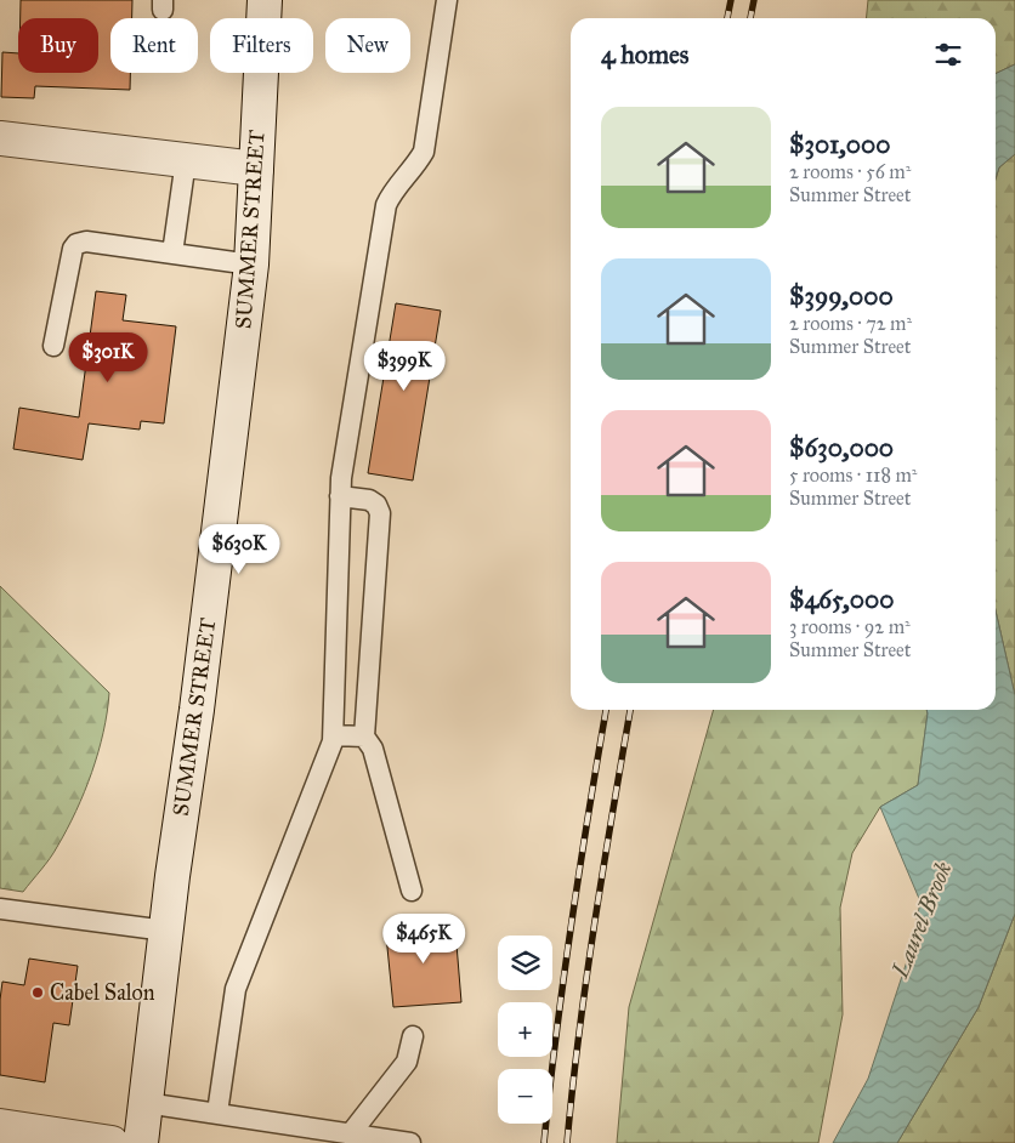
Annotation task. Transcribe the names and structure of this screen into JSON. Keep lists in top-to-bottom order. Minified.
{"streets":{"main road":["SUMMER STREET"]},"water":["Laurel Brook"],"places":["Cabel Salon"],"page":{"chip":["Buy","Rent","Filters","New"],"heading":"4 homes","list":[{"name":"$301,000","note":"2 rooms · 56 m² · Summer Street"},{"name":"$399,000","note":"2 rooms · 72 m² · Summer Street"},{"name":"$630,000","note":"5 rooms · 118 m² · Summer Street"},{"name":"$465,000","note":"3 rooms · 92 m² · Summer Street"}],"price":["$301K","$399K","$630K","$465K"],"map_buttons":["+","−"]}}
